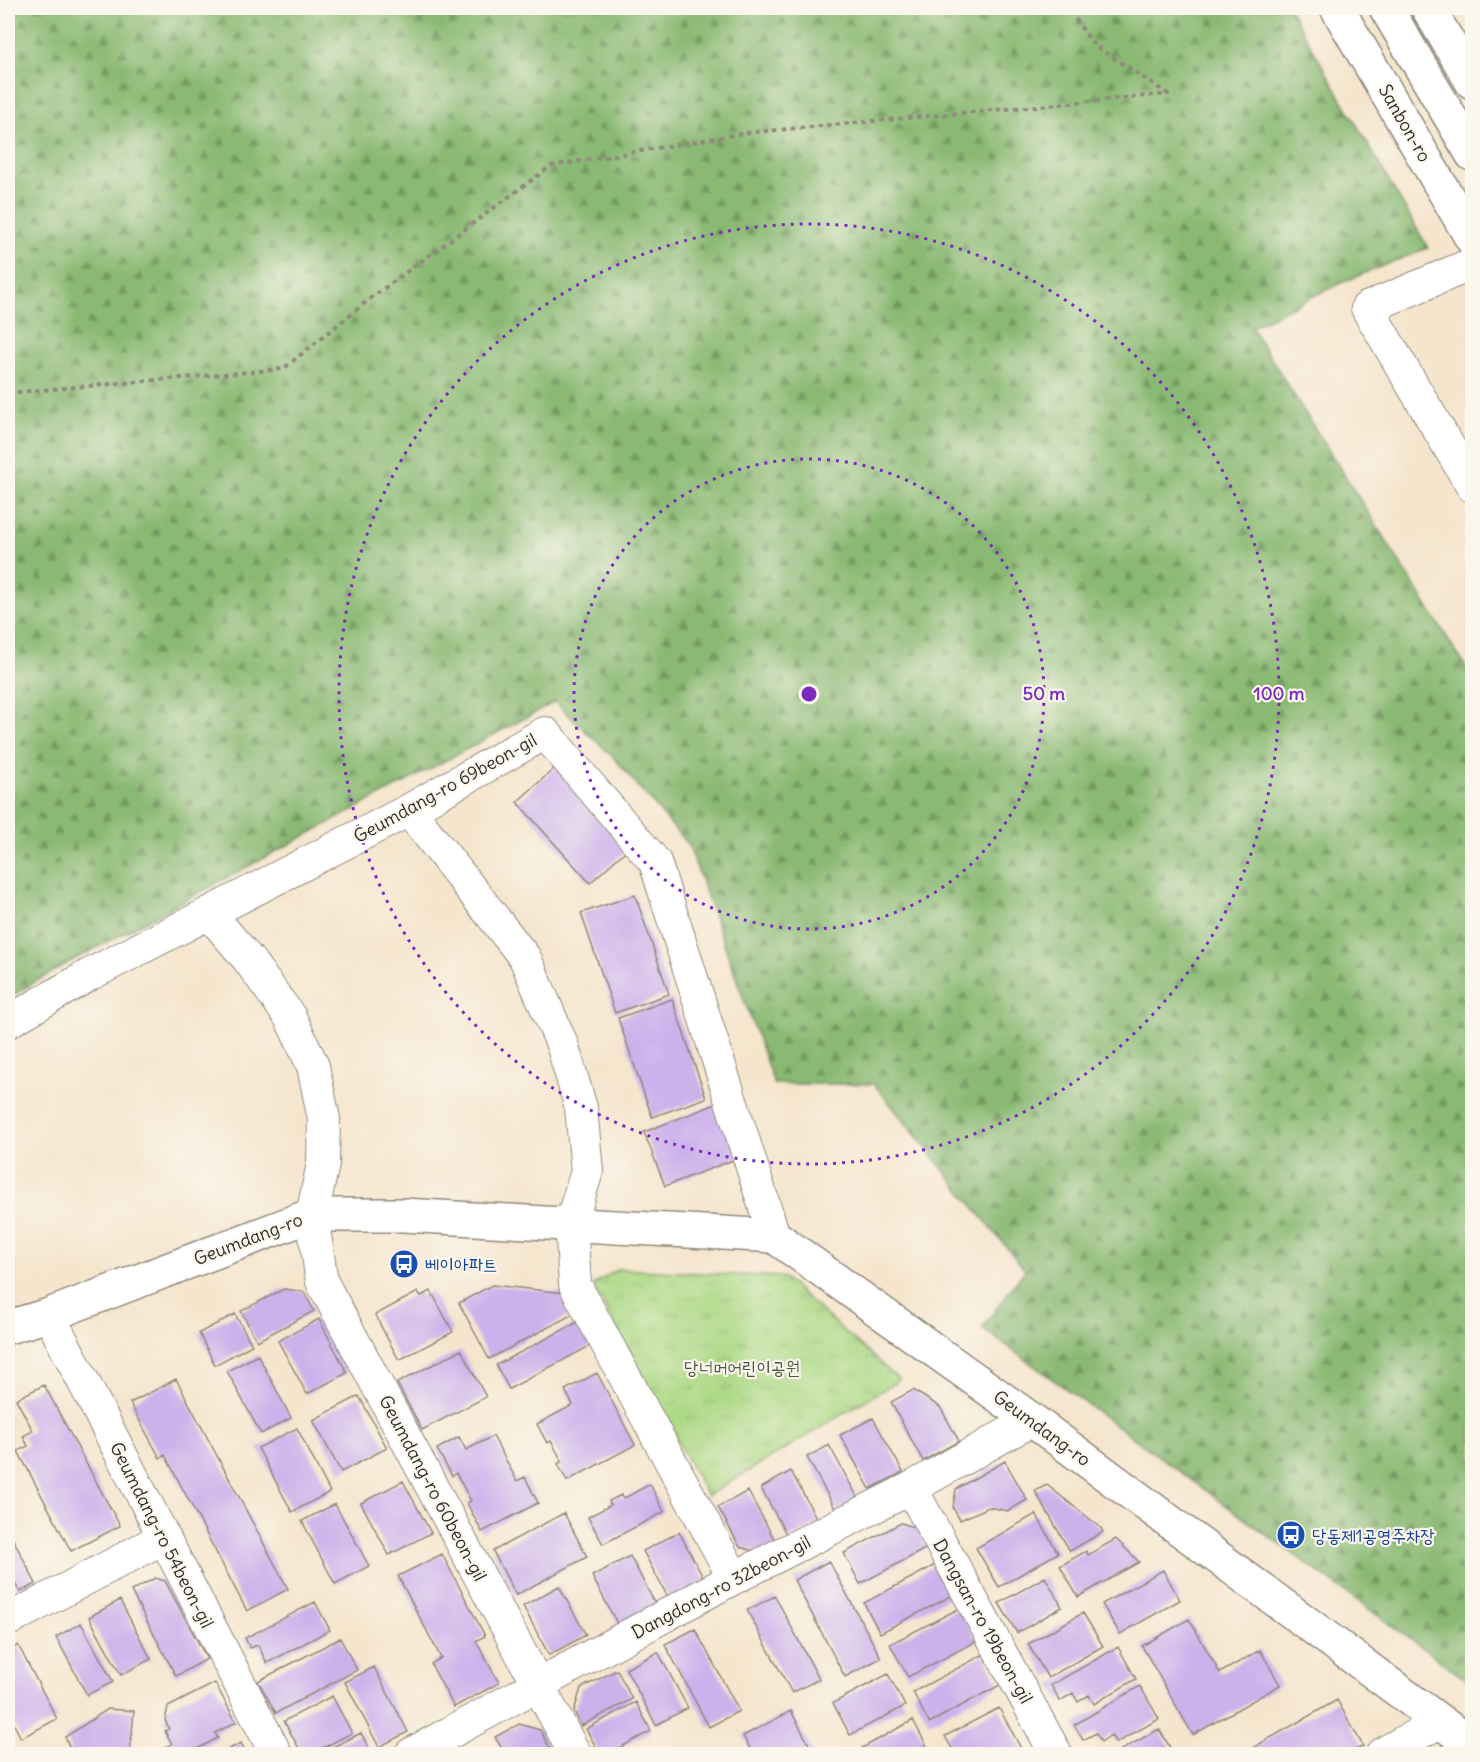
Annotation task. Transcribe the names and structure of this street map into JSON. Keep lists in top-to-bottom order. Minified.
{"streets":{"street":["Sanbon-ro","Geumdang-ro 69beon-gil","Geumdang-ro","Geumdang-ro 60beon-gil","Geumdang-ro 54beon-gil","Dangdong-ro 32beon-gil","Dangsan-ro 19beon-gil"]},"crossings":[["Geumdang-ro 69beon-gil","Geumdang-ro"],["Geumdang-ro","Geumdang-ro 60beon-gil"],["Geumdang-ro","Geumdang-ro 54beon-gil"],["Geumdang-ro","Dangdong-ro 32beon-gil"],["Geumdang-ro 60beon-gil","Dangdong-ro 32beon-gil"],["Dangdong-ro 32beon-gil","Dangsan-ro 19beon-gil"]],"parks":["당너머어린이공원"],"places":{"bus stop":["베이아파트","당동제1공영주차장"]},"rings":["50 m","100 m"]}
